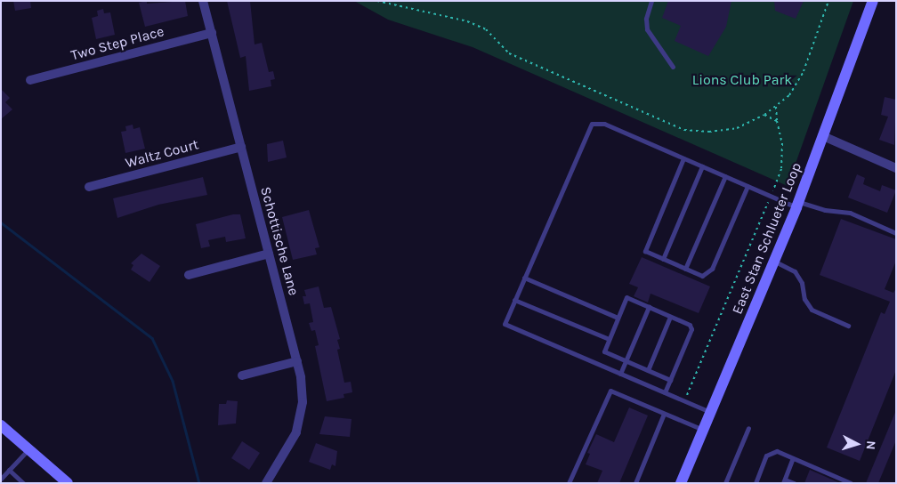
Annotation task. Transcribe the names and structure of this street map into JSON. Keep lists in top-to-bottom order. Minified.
{"streets":{"main road":["East Stan Schlueter Loop"],"street":["Two Step Place","Waltz Court","Schottische Lane"]},"crossings":[["Two Step Place","Schottische Lane"],["Waltz Court","Schottische Lane"]],"parks":["Lions Club Park"],"north":"right"}
